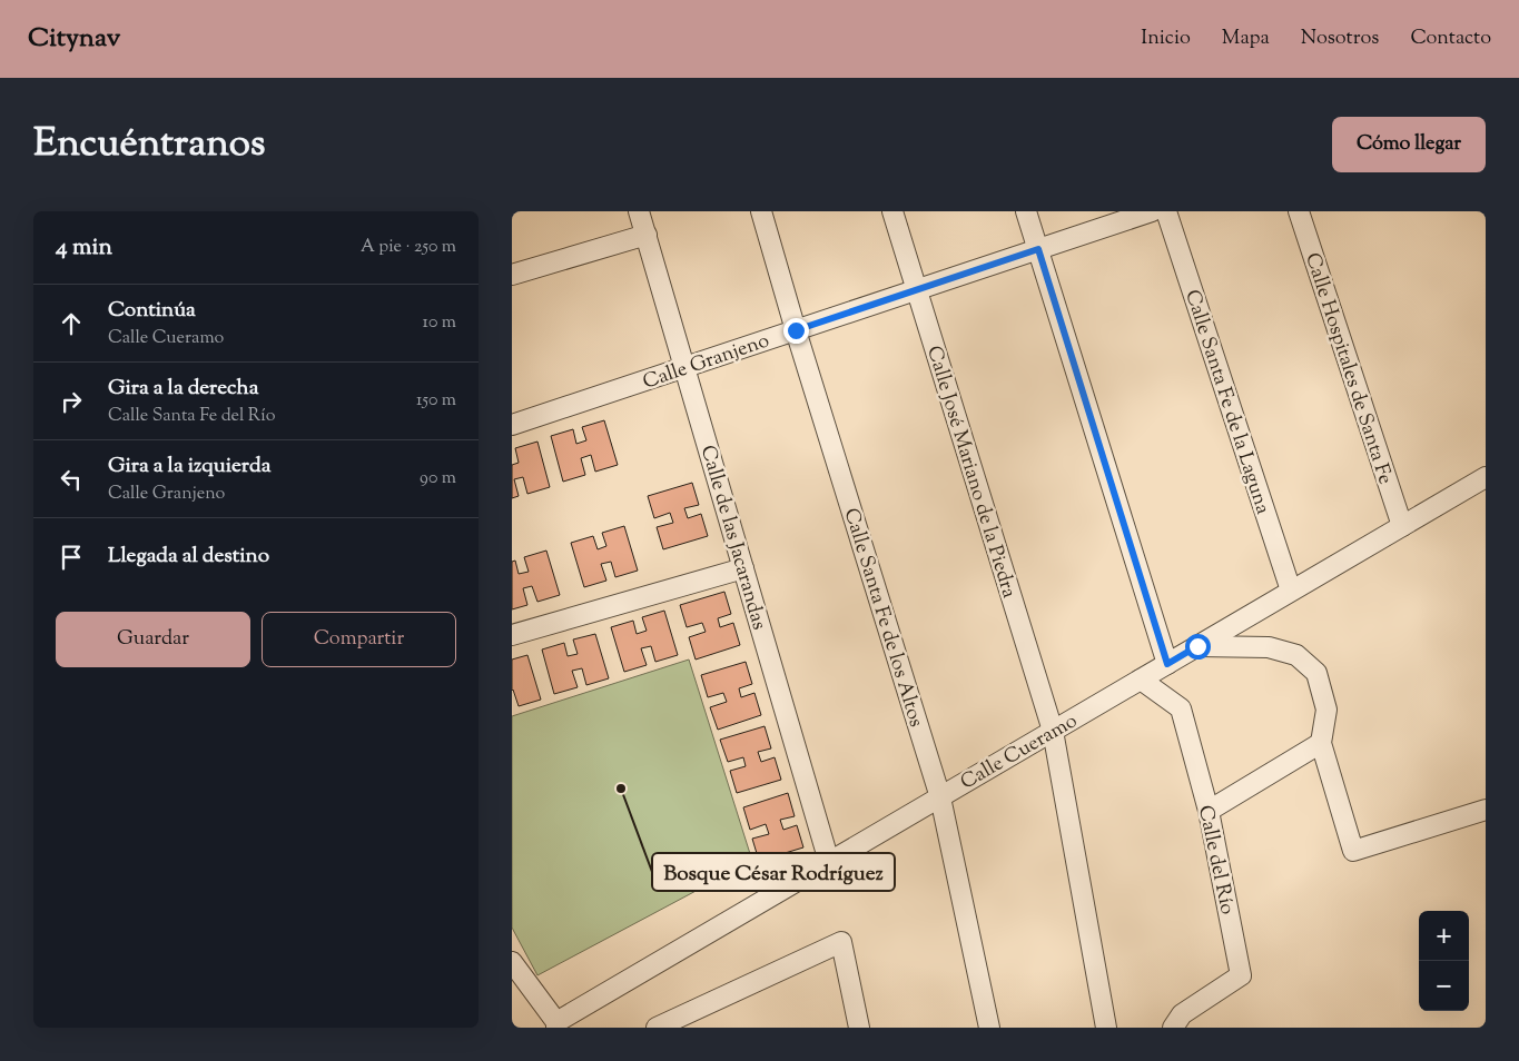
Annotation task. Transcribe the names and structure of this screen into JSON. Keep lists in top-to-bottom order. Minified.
{"streets":{"street":["Calle Granjeno","Calle Hospitales de Santa Fe","Calle Santa Fe de la Laguna","Calle José Mariano de la Piedra","Calle de las Jacarandas","Calle Santa Fe de los Altos","Calle Cueramo","Calle del Río"]},"crossings":[["Calle Granjeno","Calle José Mariano de la Piedra"],["Calle Granjeno","Calle de las Jacarandas"],["Calle Granjeno","Calle Santa Fe de los Altos"],["Calle Hospitales de Santa Fe","Calle Cueramo"],["Calle Santa Fe de la Laguna","Calle Cueramo"],["Calle José Mariano de la Piedra","Calle Cueramo"],["Calle de las Jacarandas","Calle Cueramo"],["Calle Santa Fe de los Altos","Calle Cueramo"],["Calle Cueramo","Calle del Río"]],"places":["Bosque César Rodríguez"],"page":{"header":"Citynav","nav":["Inicio","Mapa","Nosotros","Contacto"],"title":"Encuéntranos","buttons":["Cómo llegar",["Guardar","Compartir"]],"heading":["4 min","A pie · 250 m"],"list":[["Continúa","Calle Cueramo","10 m"],["Gira a la derecha","Calle Santa Fe del Río","150 m"],["Gira a la izquierda","Calle Granjeno","90 m"],"Llegada al destino"],"map_buttons":["+","−"]}}
